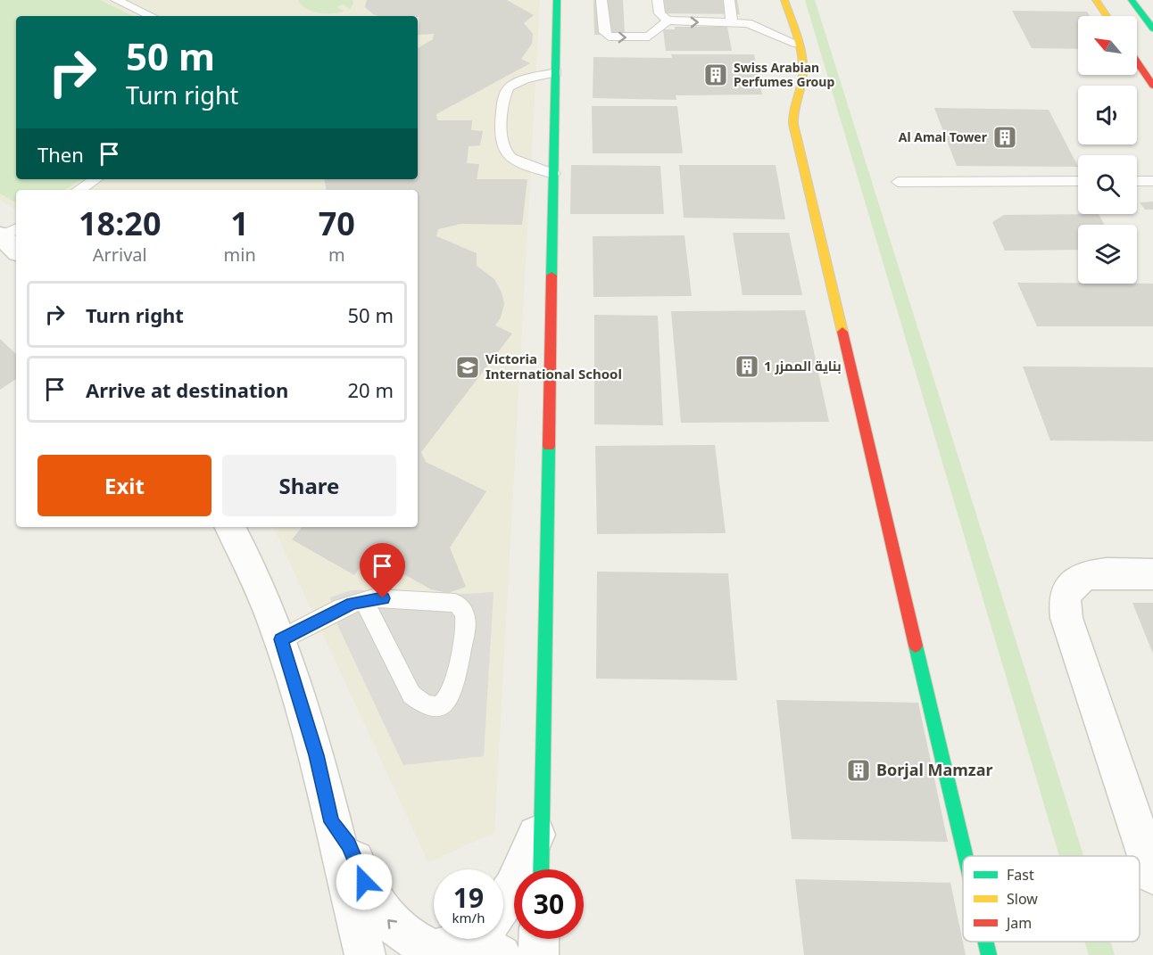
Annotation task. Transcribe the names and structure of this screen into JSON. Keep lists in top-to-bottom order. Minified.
{"places":{"building":["Swiss Arabian Perfumes Group","Al Amal Tower","بناية الممزر 1","Borjal Mamzar"],"school or university":["Victoria International School"]},"legend":["Fast","Slow","Jam"],"north":"top left","page":{"turn":["50 m","Turn right"],"then":"Then","eta":["18:20","Arrival","1","min","70","m"],"list":[{"name":"Turn right","value":"50 m"},{"name":"Arrive at destination","value":"20 m"}],"buttons":["Exit","Share"],"speed":"19 km/h","limit":"30"}}
